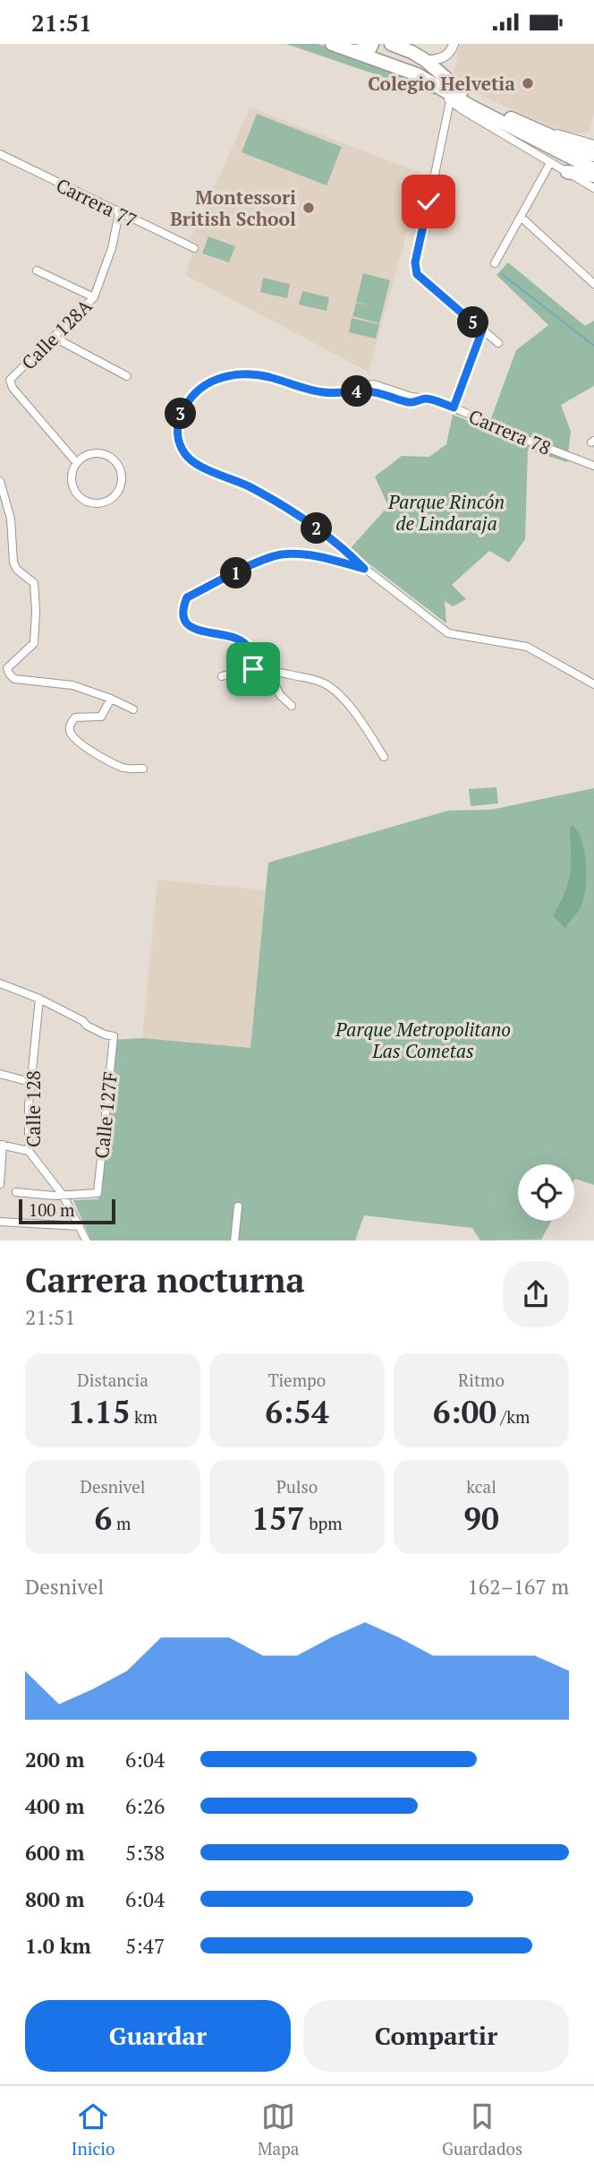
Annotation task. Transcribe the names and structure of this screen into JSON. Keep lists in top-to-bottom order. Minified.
{"streets":{"street":["Carrera 77","Calle 128A","Carrera 78","Calle 128","Calle 127F"]},"crossings":[["Carrera 77","Calle 128A"],["Calle 128","Calle 127F"]],"parks":["Parque Rincón de Lindaraja","Parque Metropolitano Las Cometas"],"places":["Colegio Helvetia","Montessori British School"],"scale_bar":"100 m","page":{"status":"21:51","pins":["5","4","3","2","1"],"scale":"100 m","heading":["Carrera nocturna","21:51"],"stats":[["Distancia","1.15 km"],["Tiempo","6:54"],["Ritmo","6:00 /km"],["Desnivel","6 m"],["Pulso","157 bpm"],["kcal","90"]],"chart":["Desnivel","162–167 m"],"list":[{"name":"200 m","note":"6:04"},{"name":"400 m","note":"6:26"},{"name":"600 m","note":"5:38"},{"name":"800 m","note":"6:04"},{"name":"1.0 km","note":"5:47"}],"buttons":["Guardar","Compartir"],"tabs":["Inicio","Mapa","Guardados"]}}
